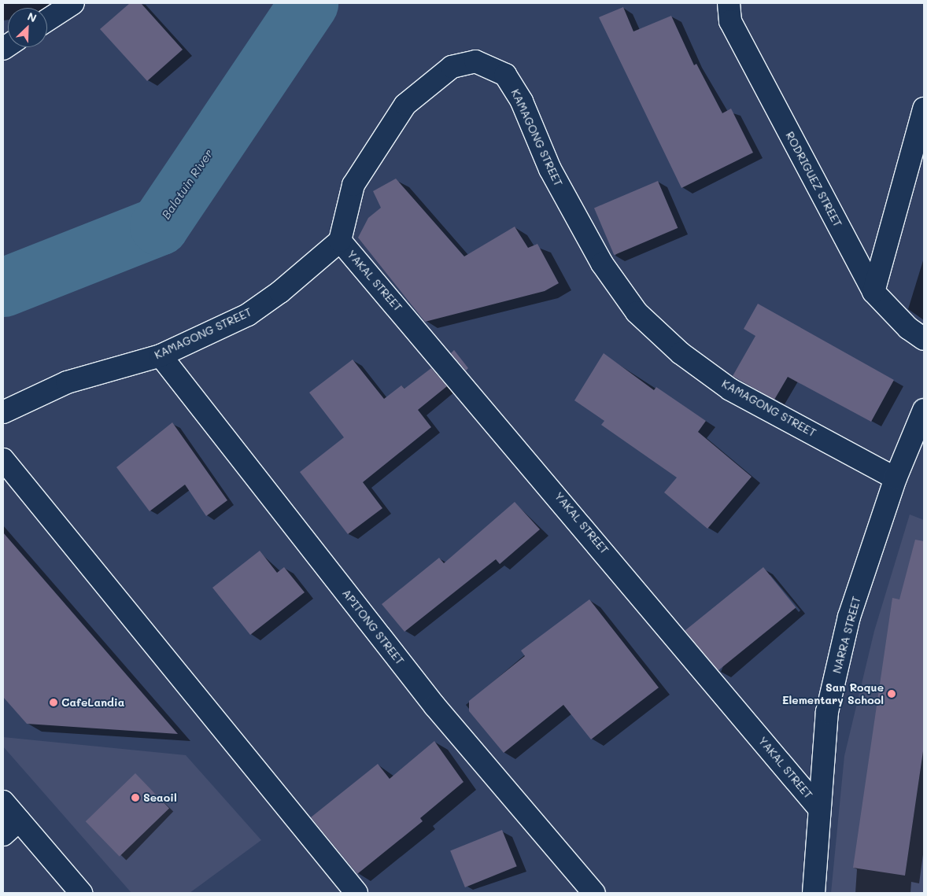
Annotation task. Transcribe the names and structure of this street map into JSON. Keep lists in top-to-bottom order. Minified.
{"streets":{"street":["KAMAGONG STREET","RODRIGUEZ STREET","YAKAL STREET","APITONG STREET","NARRA STREET"]},"crossings":[["KAMAGONG STREET","YAKAL STREET"],["KAMAGONG STREET","APITONG STREET"],["KAMAGONG STREET","NARRA STREET"],["YAKAL STREET","NARRA STREET"]],"water":["Balatuin River"],"places":["San Roque Elementary School","CafeLandia","Seaoil"],"north":"top right"}
